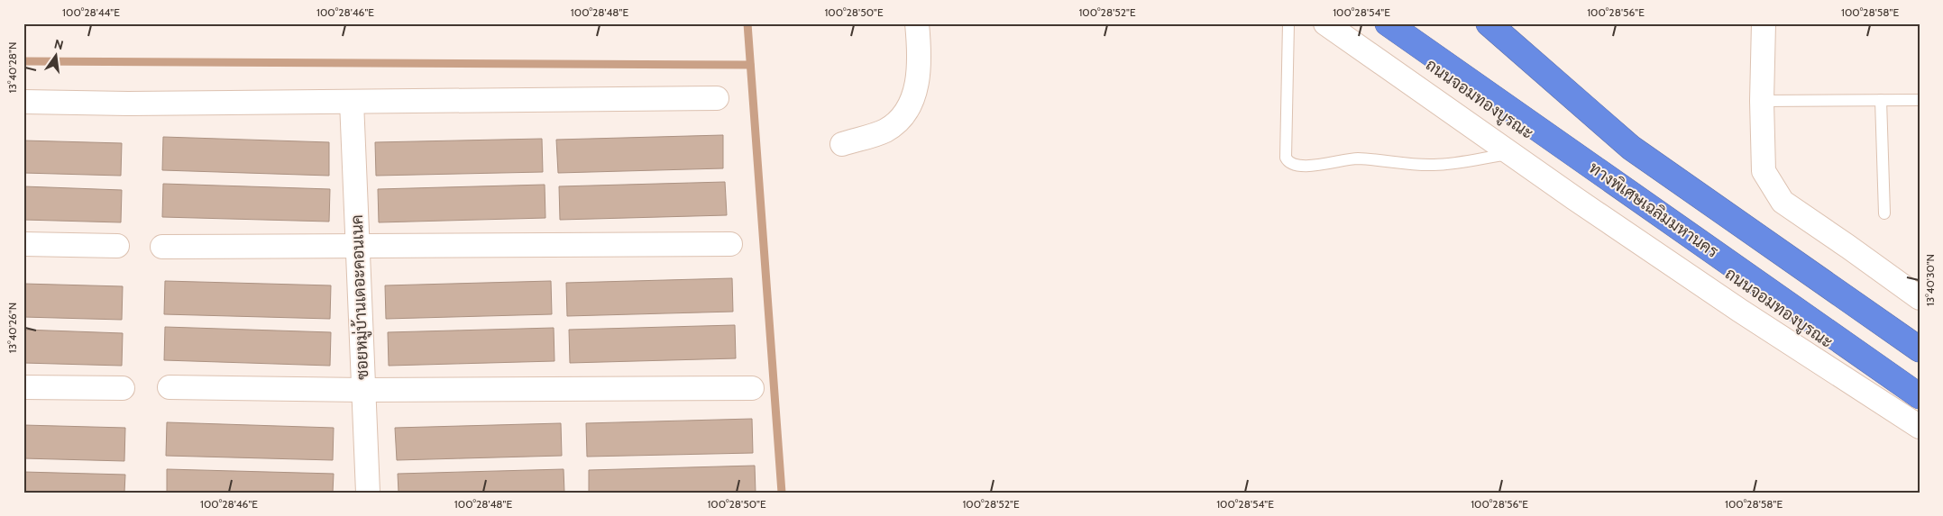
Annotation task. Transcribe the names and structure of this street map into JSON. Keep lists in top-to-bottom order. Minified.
{"streets":{"highway":["ทางพิเศษเฉลิมมหานคร"],"street":["ถนนจอมทองบูรณะ","ซอยหมู่บ้านเดอะคอนเนค"]},"north":"top","coordinates":["100°28'44\"E","100°28'46\"E","100°28'48\"E","100°28'50\"E","100°28'52\"E","100°28'54\"E","100°28'56\"E","100°28'58\"E","13°40'28\"N","13°40'30\"N","13°40'26\"N"]}
